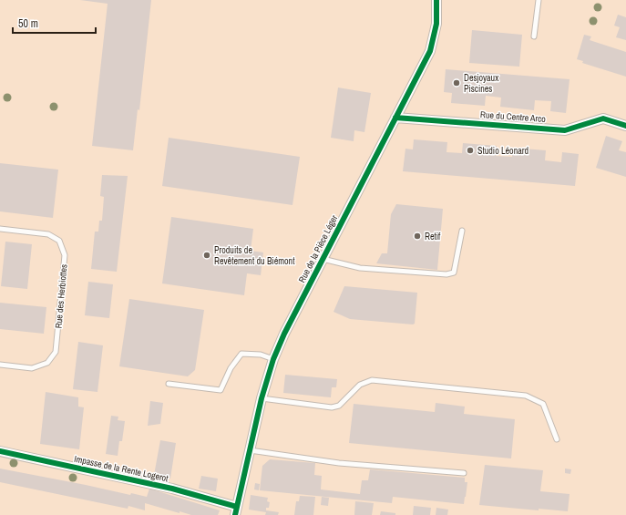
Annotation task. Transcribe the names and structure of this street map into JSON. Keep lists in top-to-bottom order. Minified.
{"streets":{"street":["Rue du Centre Arco","Rue de la Pièce Léger","Impasse de la Rente Logerot"],"lane":["Rue des Herbiottes"]},"crossings":[["Rue du Centre Arco","Rue de la Pièce Léger"],["Rue de la Pièce Léger","Impasse de la Rente Logerot"]],"places":["Desjoyaux Piscines","Studio Léonard","Retif","Produits de Revêtement du Biémont"],"scale_bar":"50 m"}
